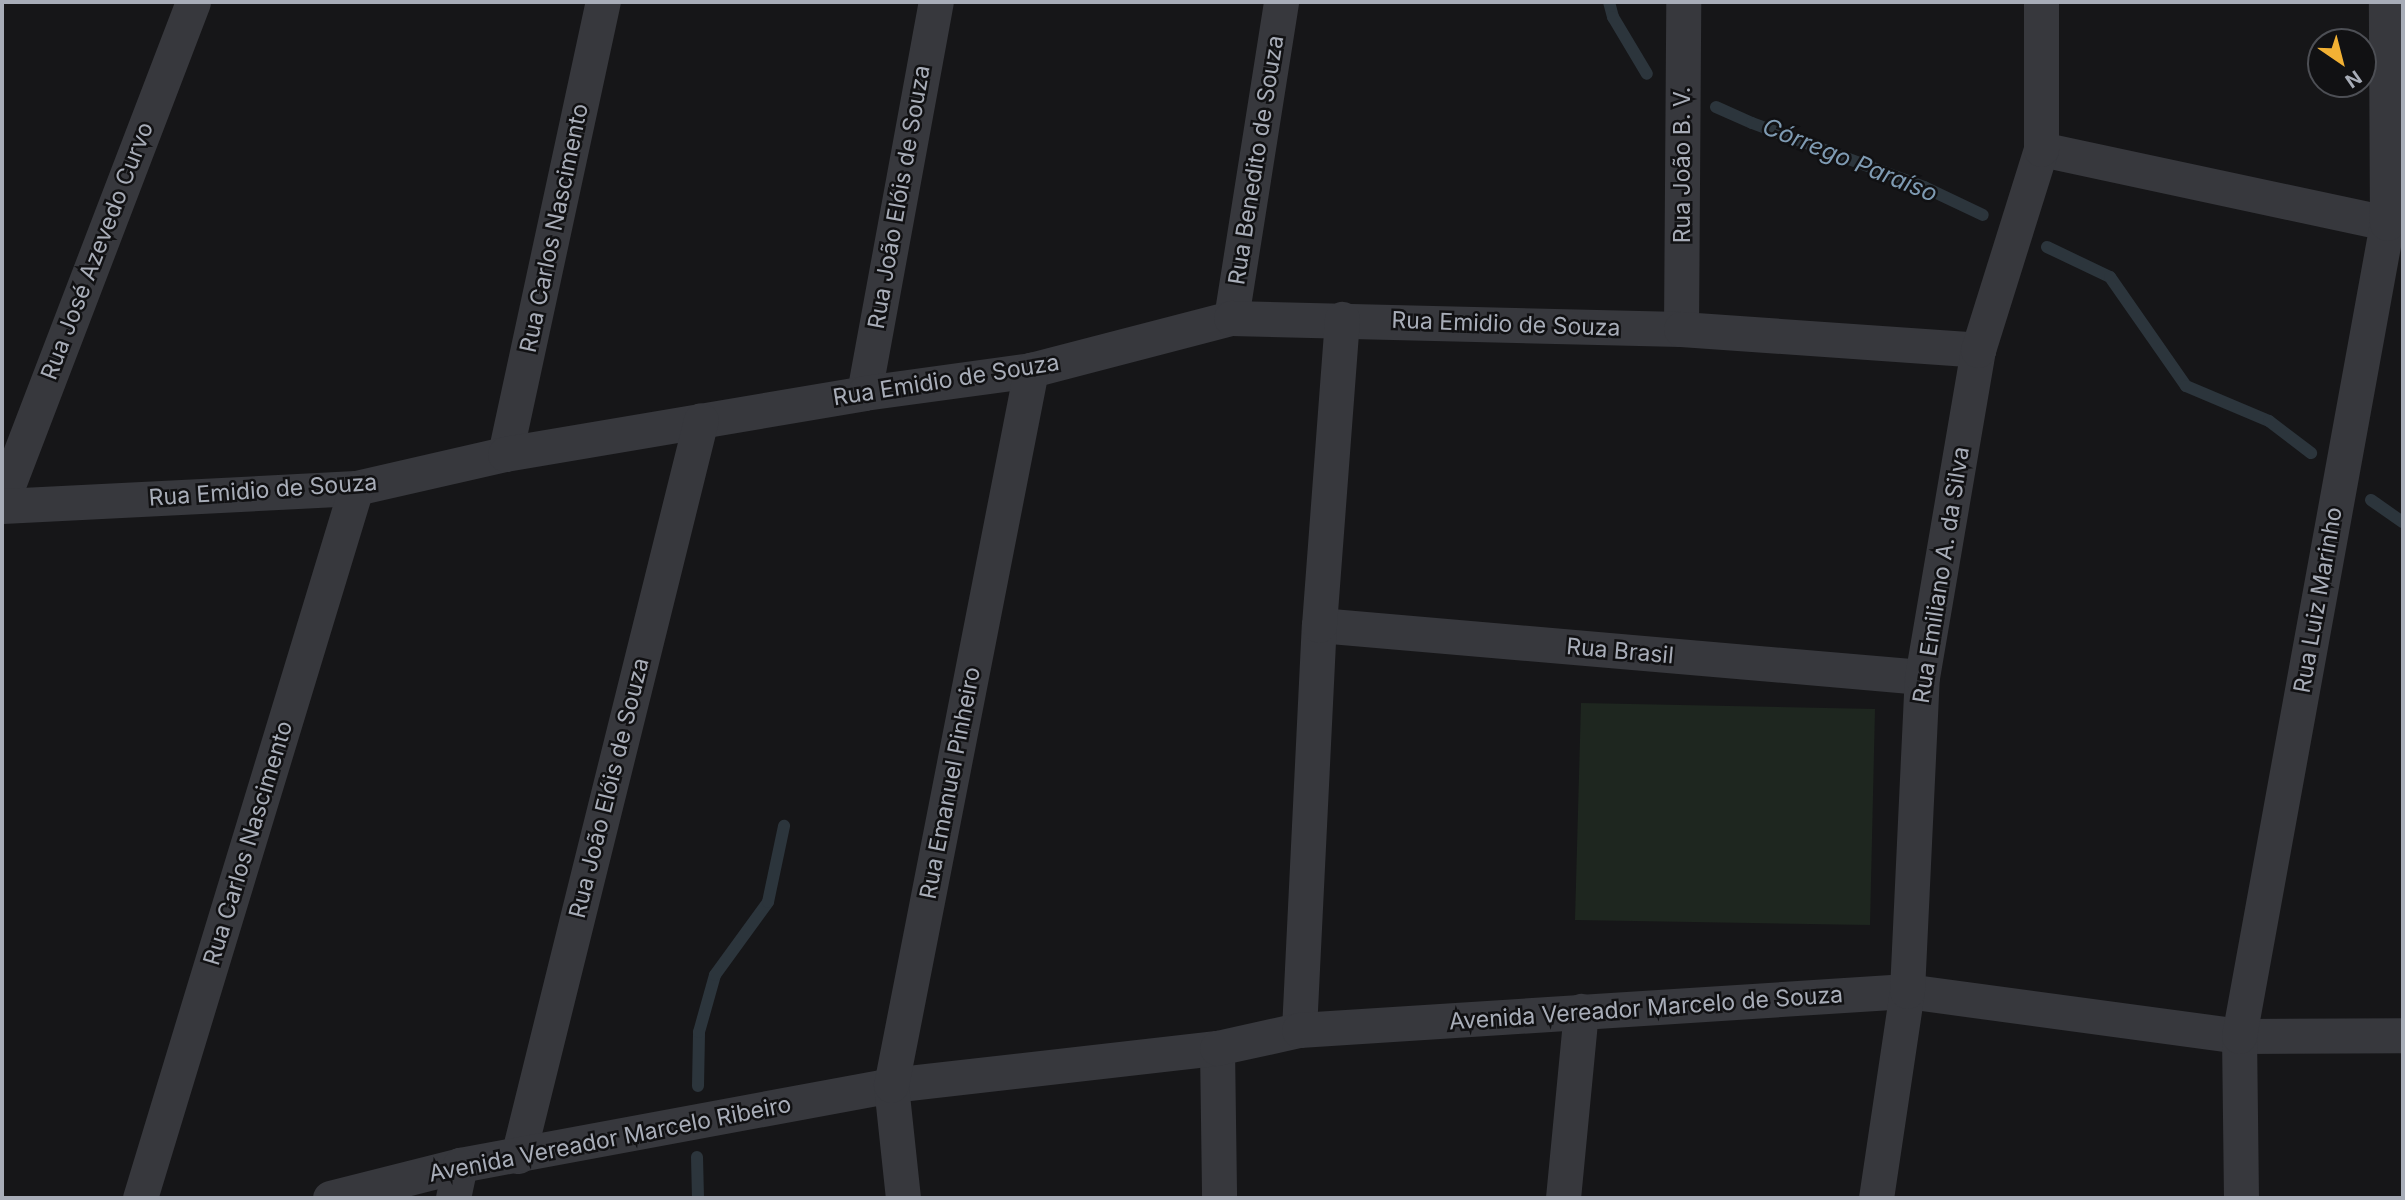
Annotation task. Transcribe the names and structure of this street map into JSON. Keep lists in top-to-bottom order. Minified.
{"streets":{"street":["Rua Benedito de Souza","Rua João B. V.","Rua João Elóis de Souza","Rua Carlos Nascimento","Rua José Azevedo Curvo","Rua Emidio de Souza","Rua Emiliano A. da Silva","Rua Luiz Marinho","Rua Brasil","Rua Emanuel Pinheiro","Avenida Vereador Marcelo de Souza","Avenida Vereador Marcelo Ribeiro"]},"crossings":[["Rua Benedito de Souza","Rua Emidio de Souza"],["Rua João B. V.","Rua Emidio de Souza"],["Rua João Elóis de Souza","Rua Emidio de Souza"],["Rua João Elóis de Souza","Avenida Vereador Marcelo Ribeiro"],["Rua Carlos Nascimento","Rua Emidio de Souza"],["Rua Emidio de Souza","Rua Emiliano A. da Silva"],["Rua Emidio de Souza","Rua Emanuel Pinheiro"],["Rua Emiliano A. da Silva","Rua Brasil"],["Rua Emiliano A. da Silva","Avenida Vereador Marcelo de Souza"],["Rua Luiz Marinho","Avenida Vereador Marcelo de Souza"],["Rua Emanuel Pinheiro","Avenida Vereador Marcelo de Souza"],["Rua Emanuel Pinheiro","Avenida Vereador Marcelo Ribeiro"],["Avenida Vereador Marcelo de Souza","Avenida Vereador Marcelo Ribeiro"]],"water":["Córrego Paraíso"],"north":"bottom right"}
